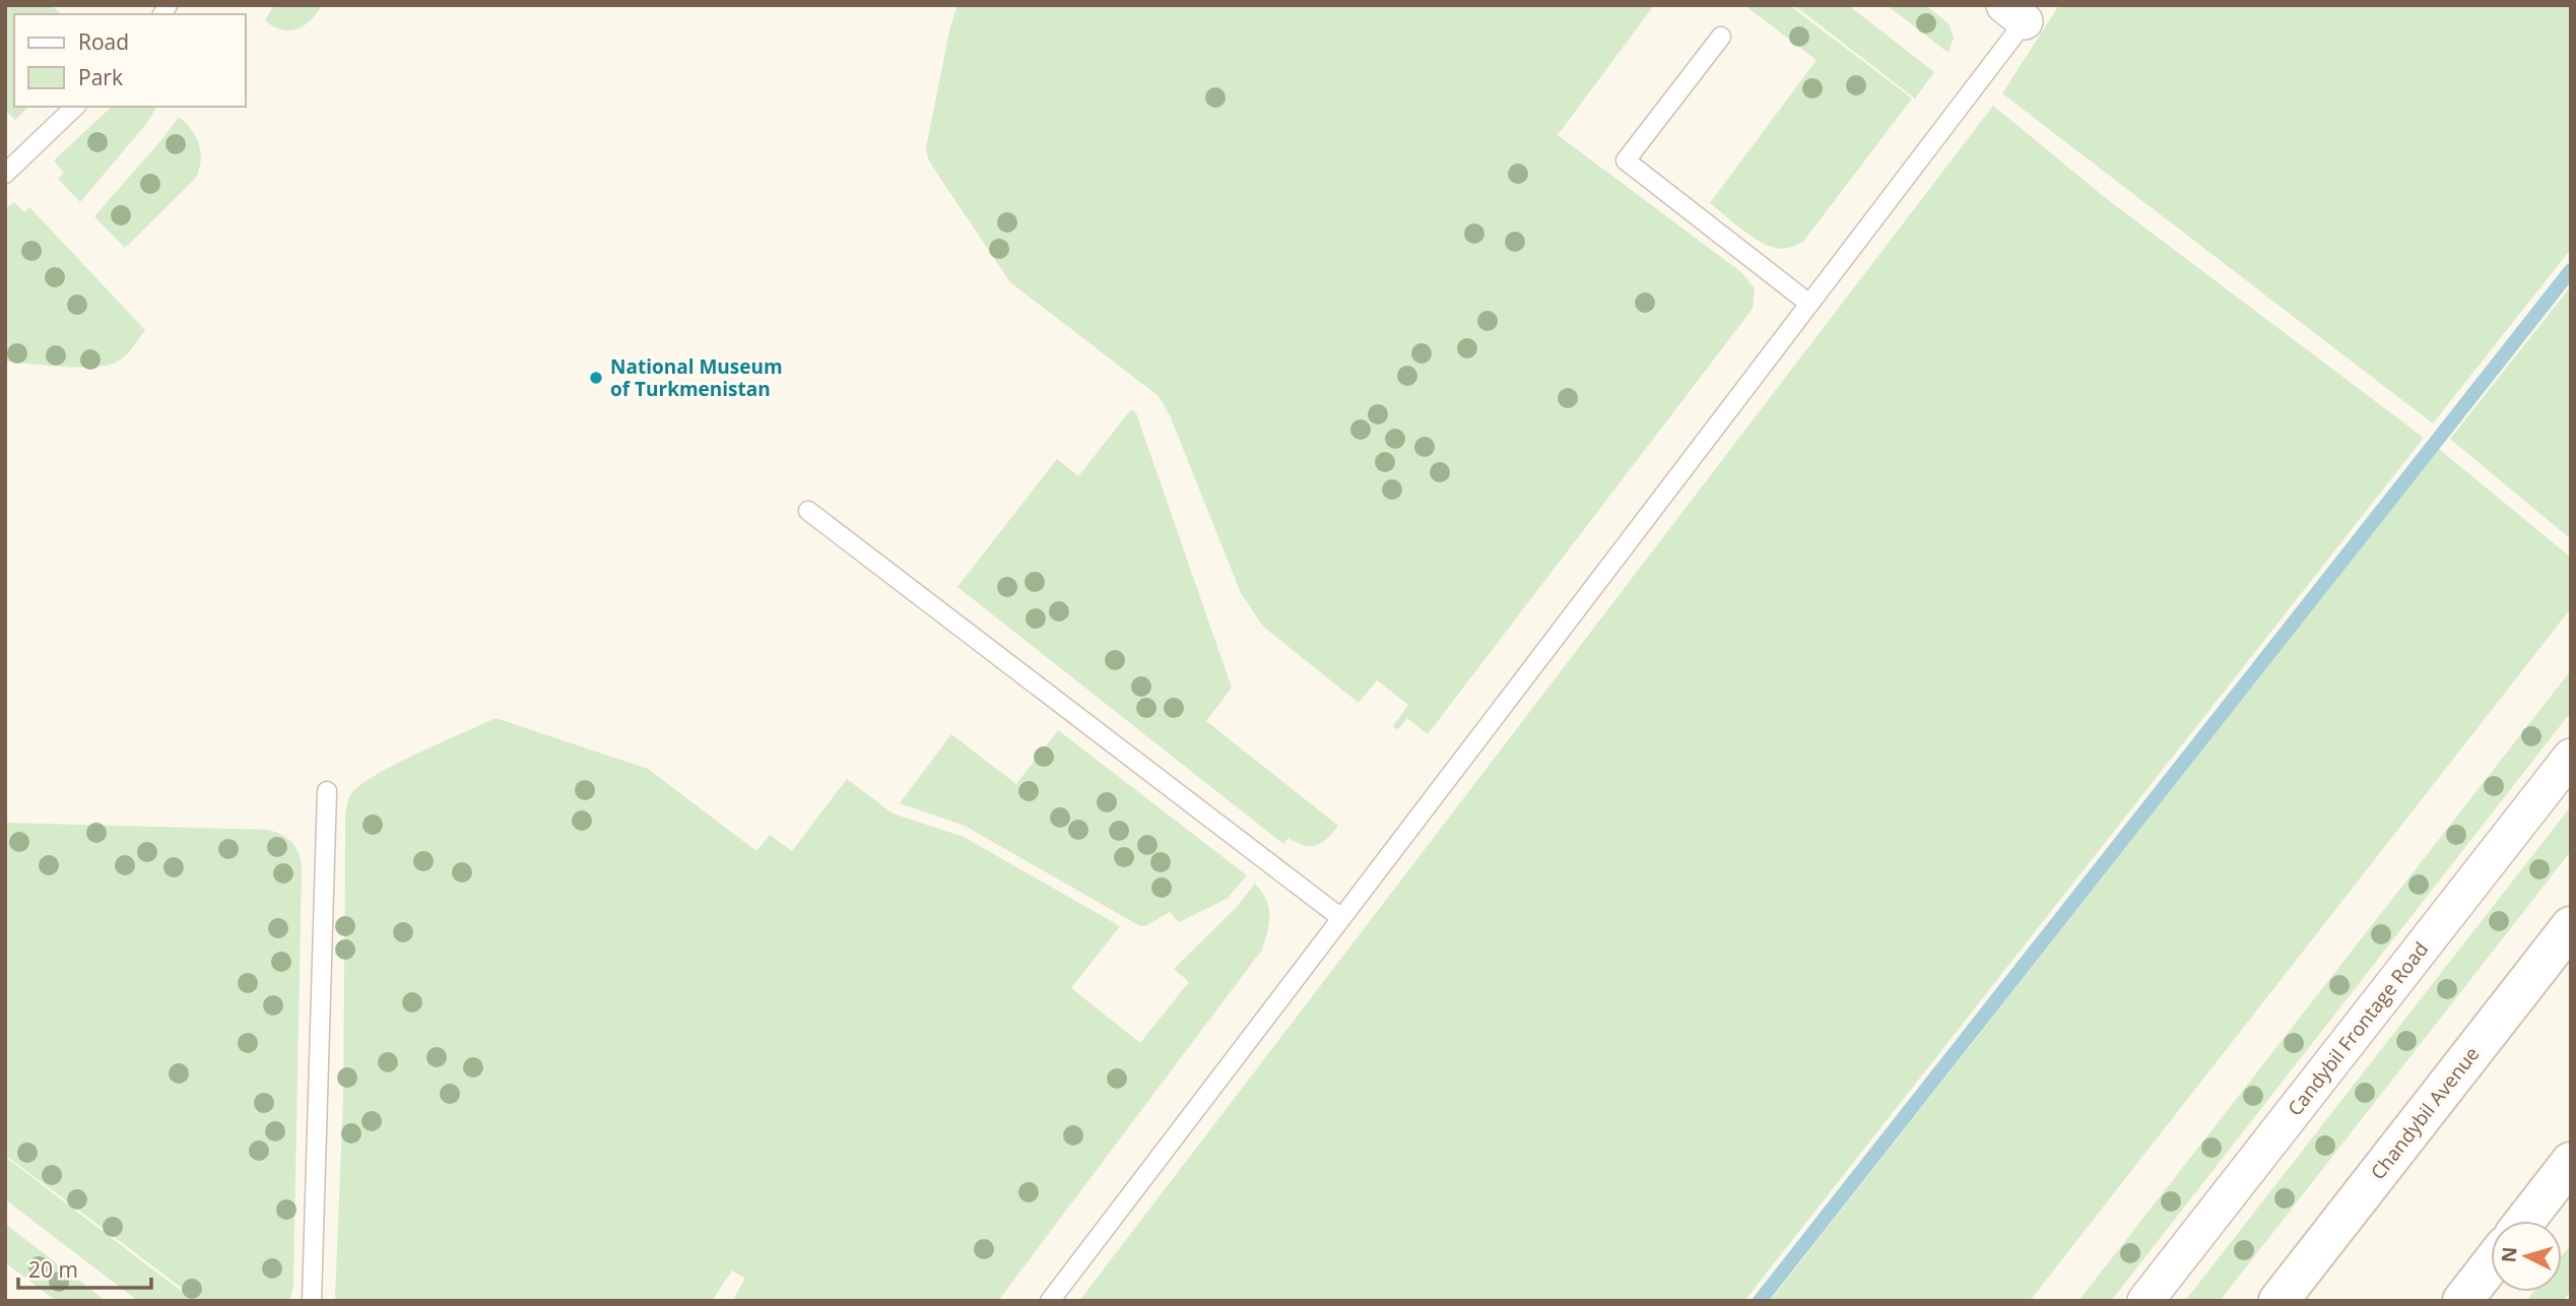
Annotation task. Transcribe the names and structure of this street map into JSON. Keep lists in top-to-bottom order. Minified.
{"streets":{"main road":["Chandybil Avenue"],"street":["Candybil Frontage Road"]},"places":["National Museum of Turkmenistan"],"legend":["Road","Park"],"scale_bar":"20 m","north":"left"}
